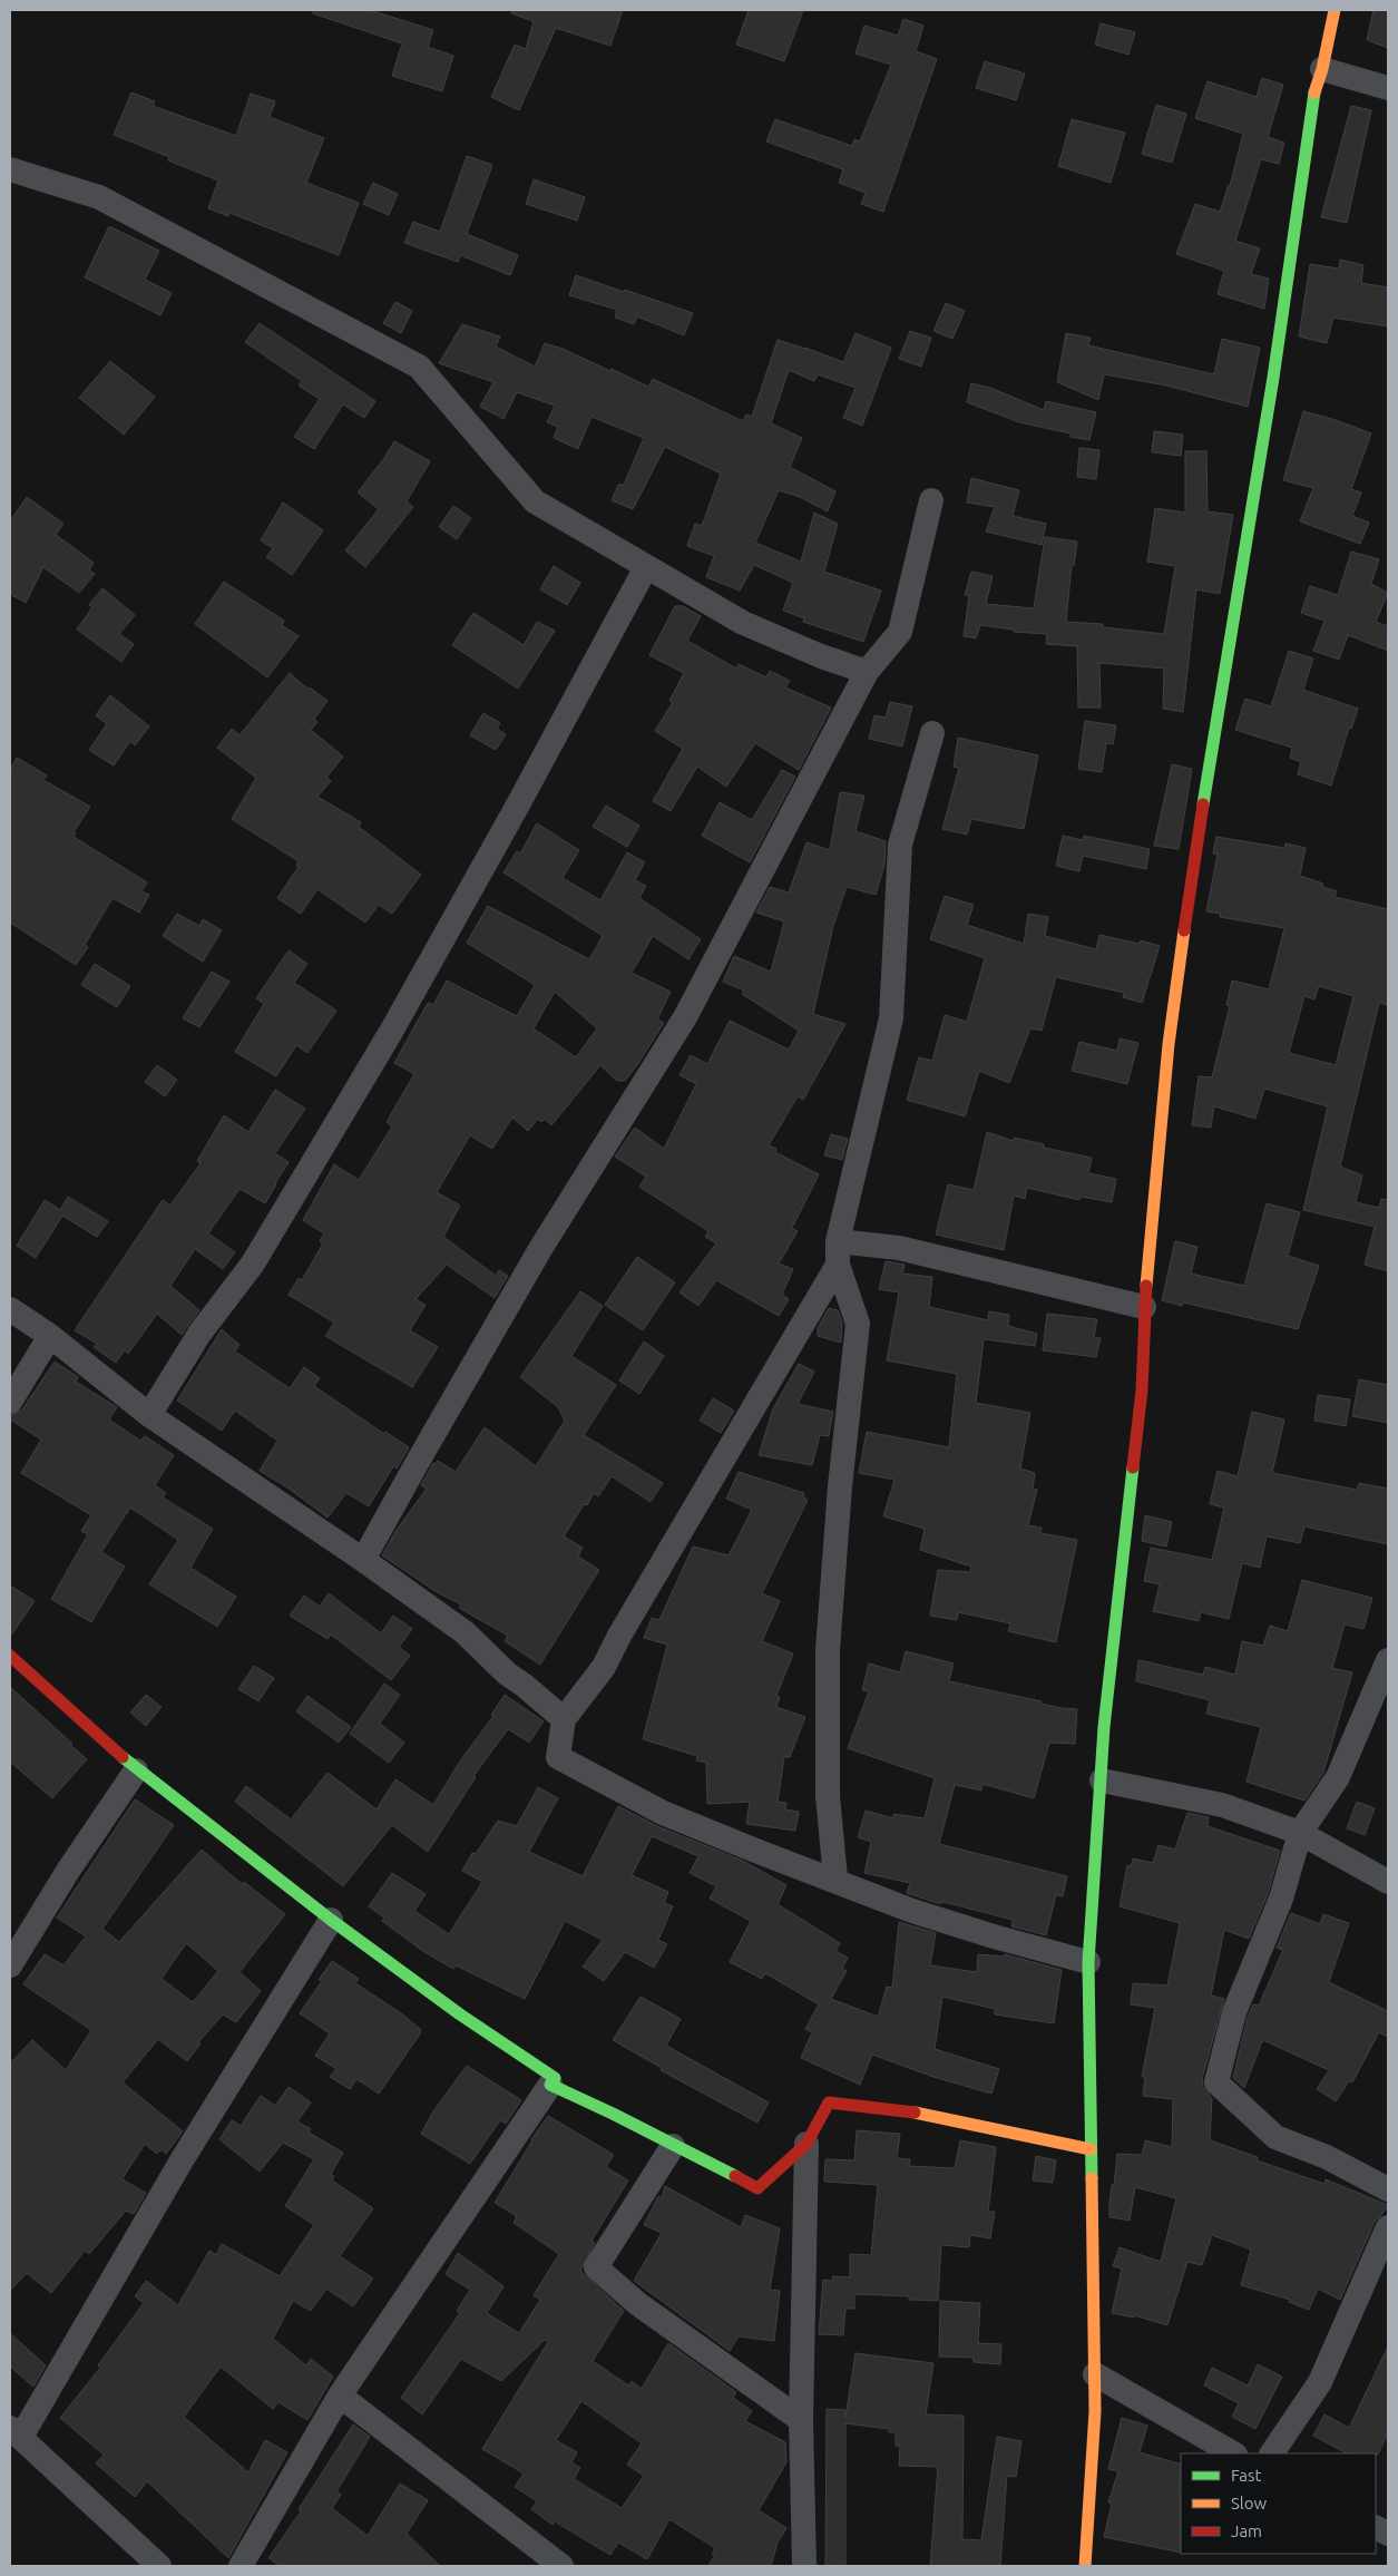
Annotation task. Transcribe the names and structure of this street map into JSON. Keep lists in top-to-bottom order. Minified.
{"legend":["Fast","Slow","Jam"]}
